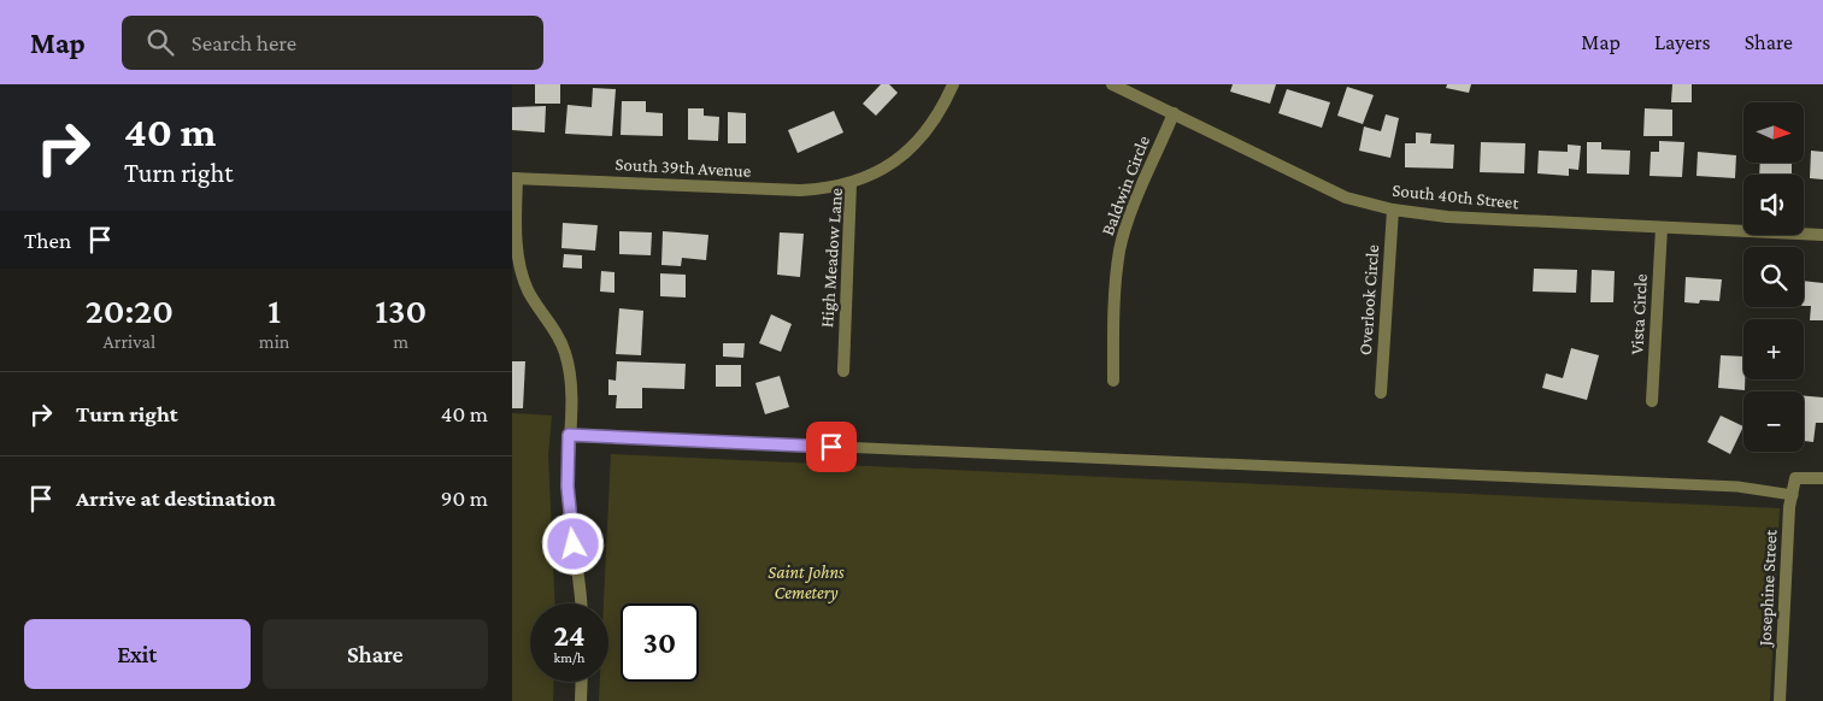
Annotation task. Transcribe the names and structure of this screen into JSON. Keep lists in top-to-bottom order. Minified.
{"streets":{"street":["South 39th Avenue","Baldwin Circle","South 40th Street","High Meadow Lane","Overlook Circle","Vista Circle","Josephine Street"]},"crossings":[["South 39th Avenue","High Meadow Lane"],["Baldwin Circle","South 40th Street"],["South 40th Street","Overlook Circle"],["South 40th Street","Vista Circle"]],"parks":["Saint Johns Cemetery"],"north":"right","page":{"header":"Map","search":"Search here","nav":["Map","Layers","Share"],"turn":["40 m","Turn right"],"map_buttons":["+","−"],"then":"Then","eta":["20:20","Arrival","1","min","130","m"],"list":[{"name":"Turn right","value":"40 m"},{"name":"Arrive at destination","value":"90 m"}],"speed":"24 km/h","limit":"30","buttons":["Exit","Share"]}}
